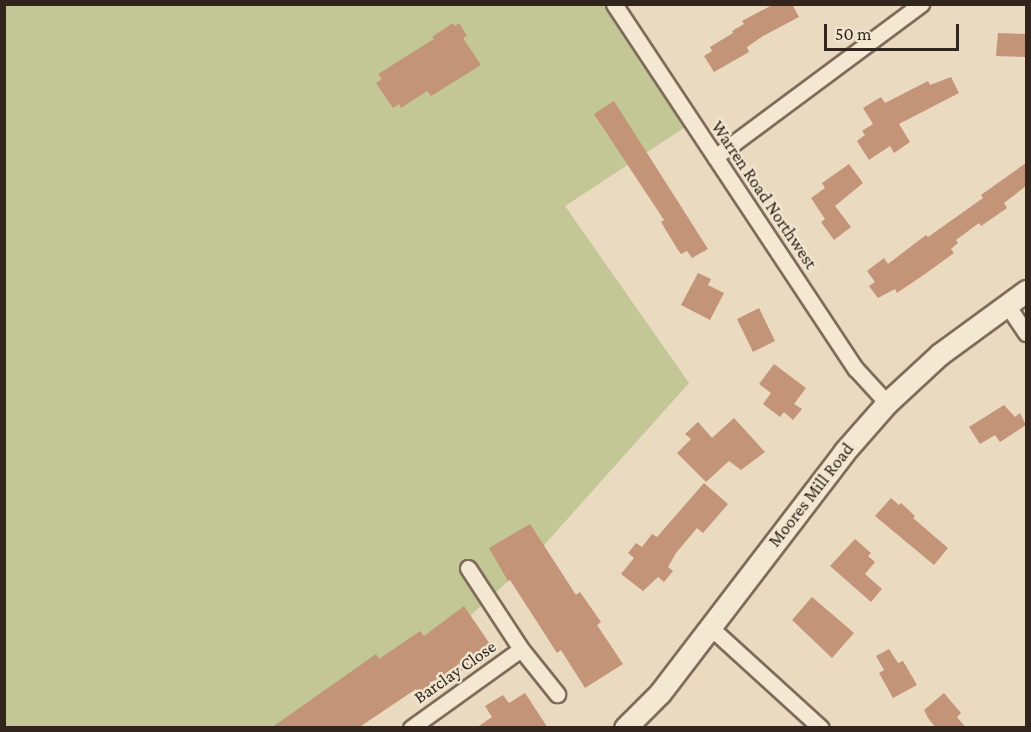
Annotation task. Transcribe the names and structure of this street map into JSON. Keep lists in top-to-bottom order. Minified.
{"streets":{"street":["Warren Road Northwest","Moores Mill Road","Barclay Close"]},"crossings":[["Warren Road Northwest","Moores Mill Road"]],"scale_bar":"50 m"}
